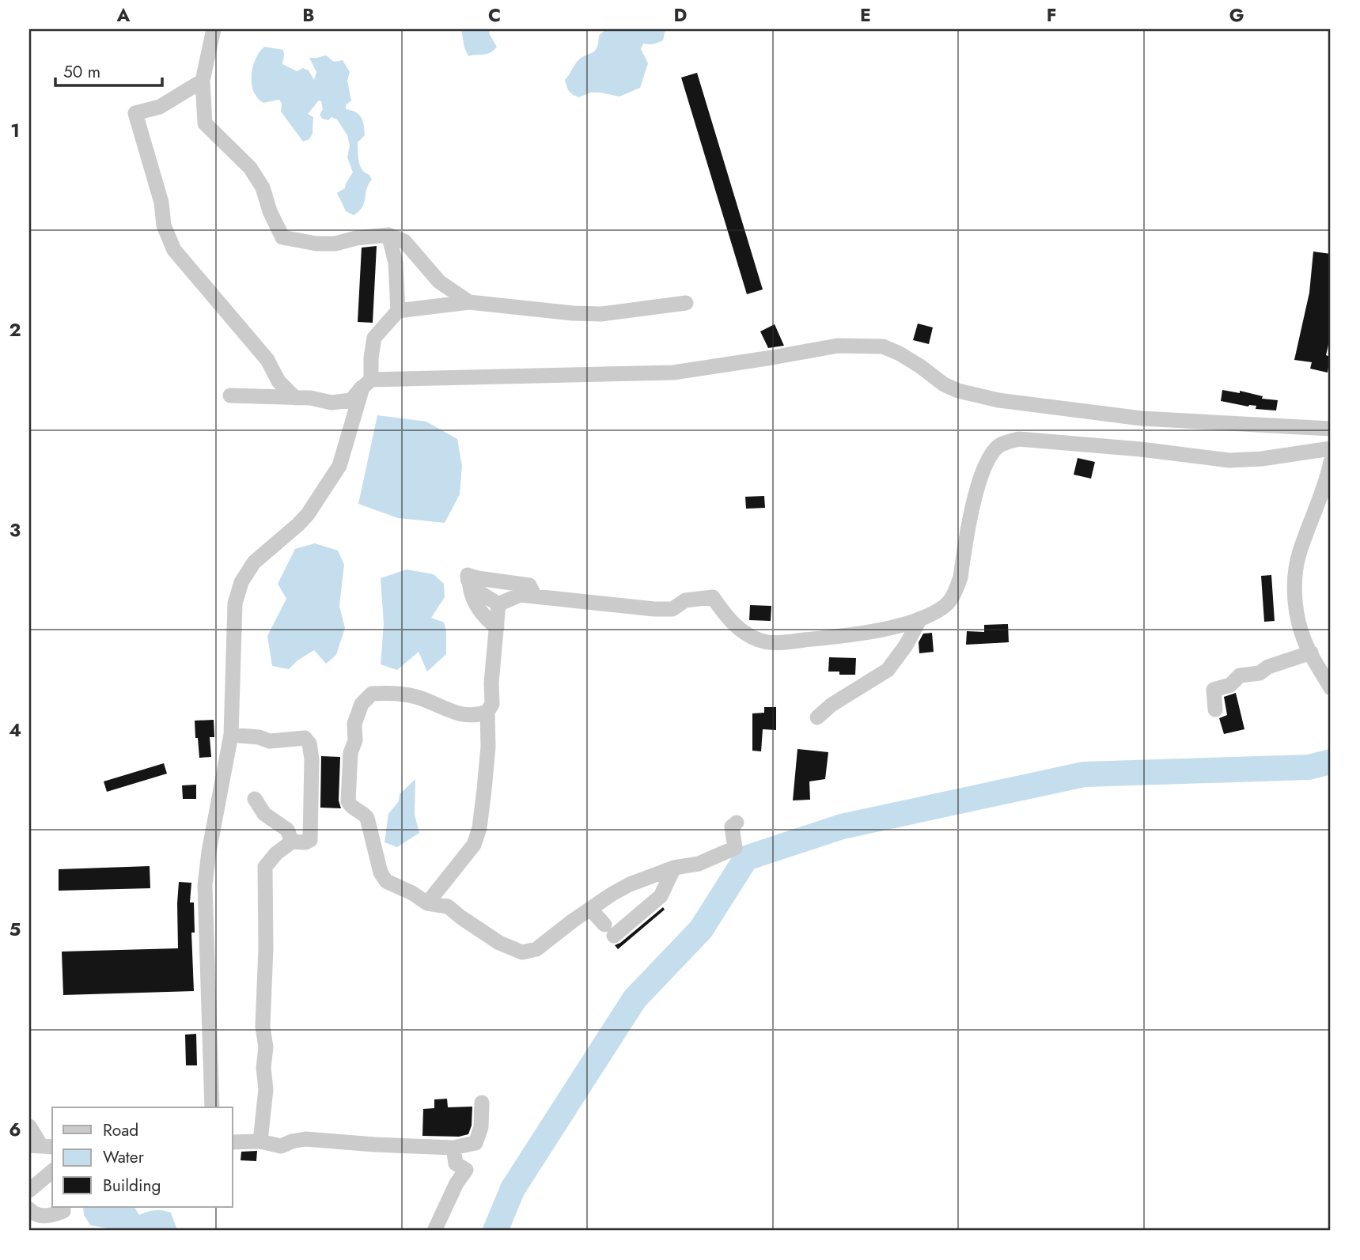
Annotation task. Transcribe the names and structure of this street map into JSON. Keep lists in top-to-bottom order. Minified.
{"legend":["Road","Water","Building"],"scale_bar":"50 m","grid":{"columns":["A","B","C","D","E","F","G"],"rows":["1","2","3","4","5","6"]}}
